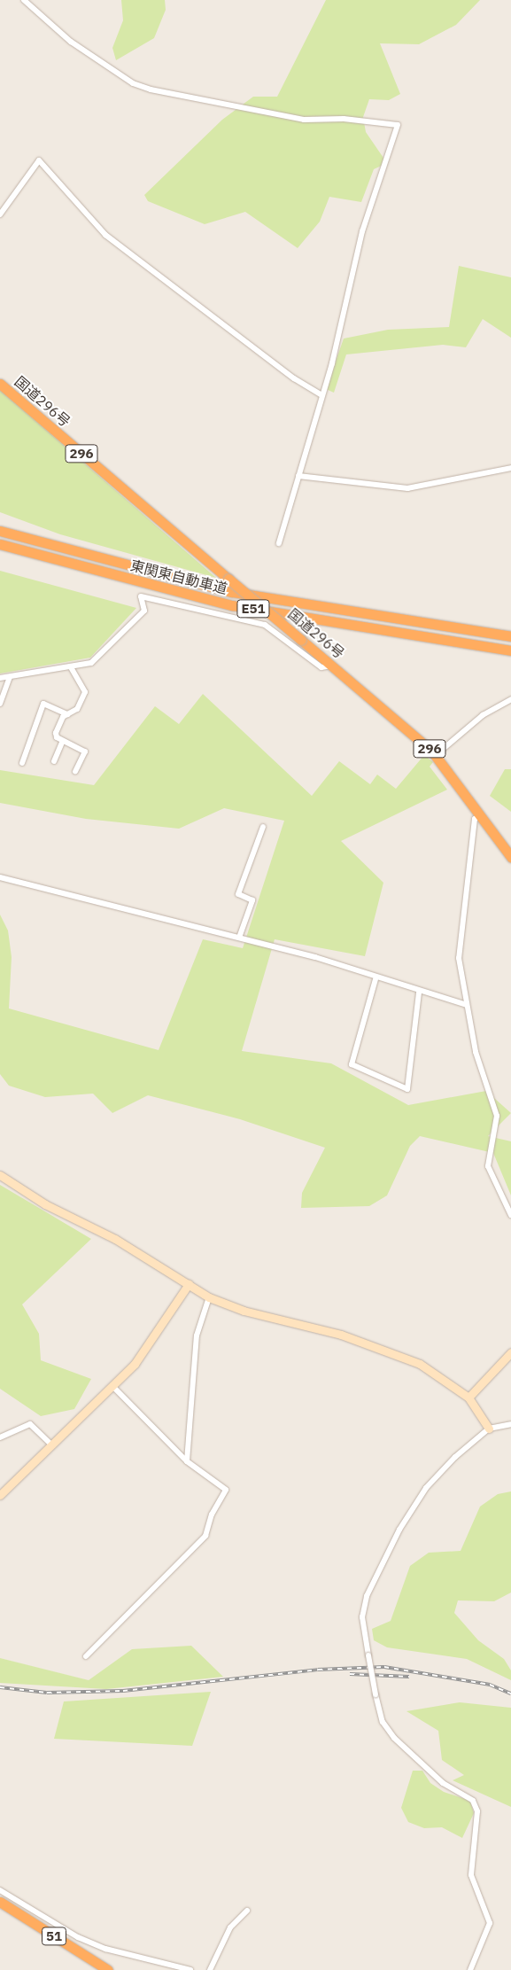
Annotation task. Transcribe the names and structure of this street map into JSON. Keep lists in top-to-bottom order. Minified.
{"streets":{"highway":["国道296号","296","東関東自動車道","E51","51"]}}
